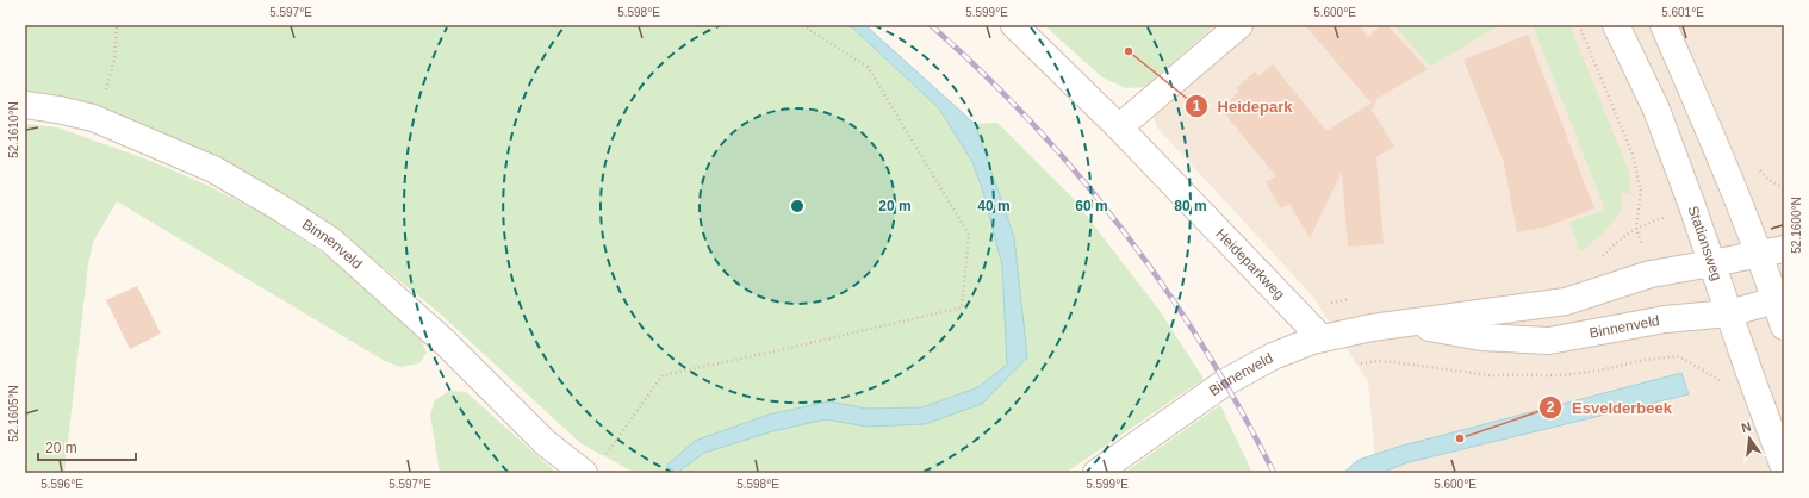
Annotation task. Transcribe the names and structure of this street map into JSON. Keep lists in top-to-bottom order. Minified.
{"streets":{"street":["Stationsweg","Binnenveld","Heideparkweg"]},"crossings":[["Stationsweg","Binnenveld"],["Binnenveld","Heideparkweg"]],"places":["Heidepark","Esvelderbeek"],"scale_bar":"20 m","north":"top","coordinates":["5.597°E","5.598°E","5.599°E","5.600°E","5.601°E","52.1610°N","52.1600°N","52.1605°N","5.596°E"],"rings":["20 m","40 m","60 m","80 m"]}
